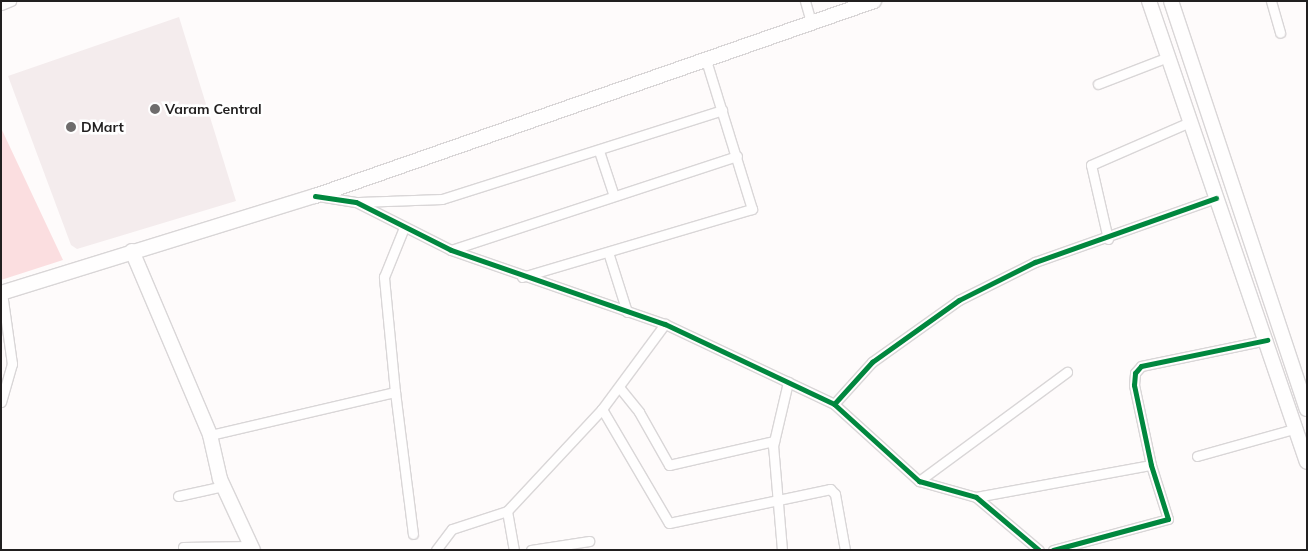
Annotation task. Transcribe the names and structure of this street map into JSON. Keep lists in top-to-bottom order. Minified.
{"places":["Varam Central","DMart"]}
